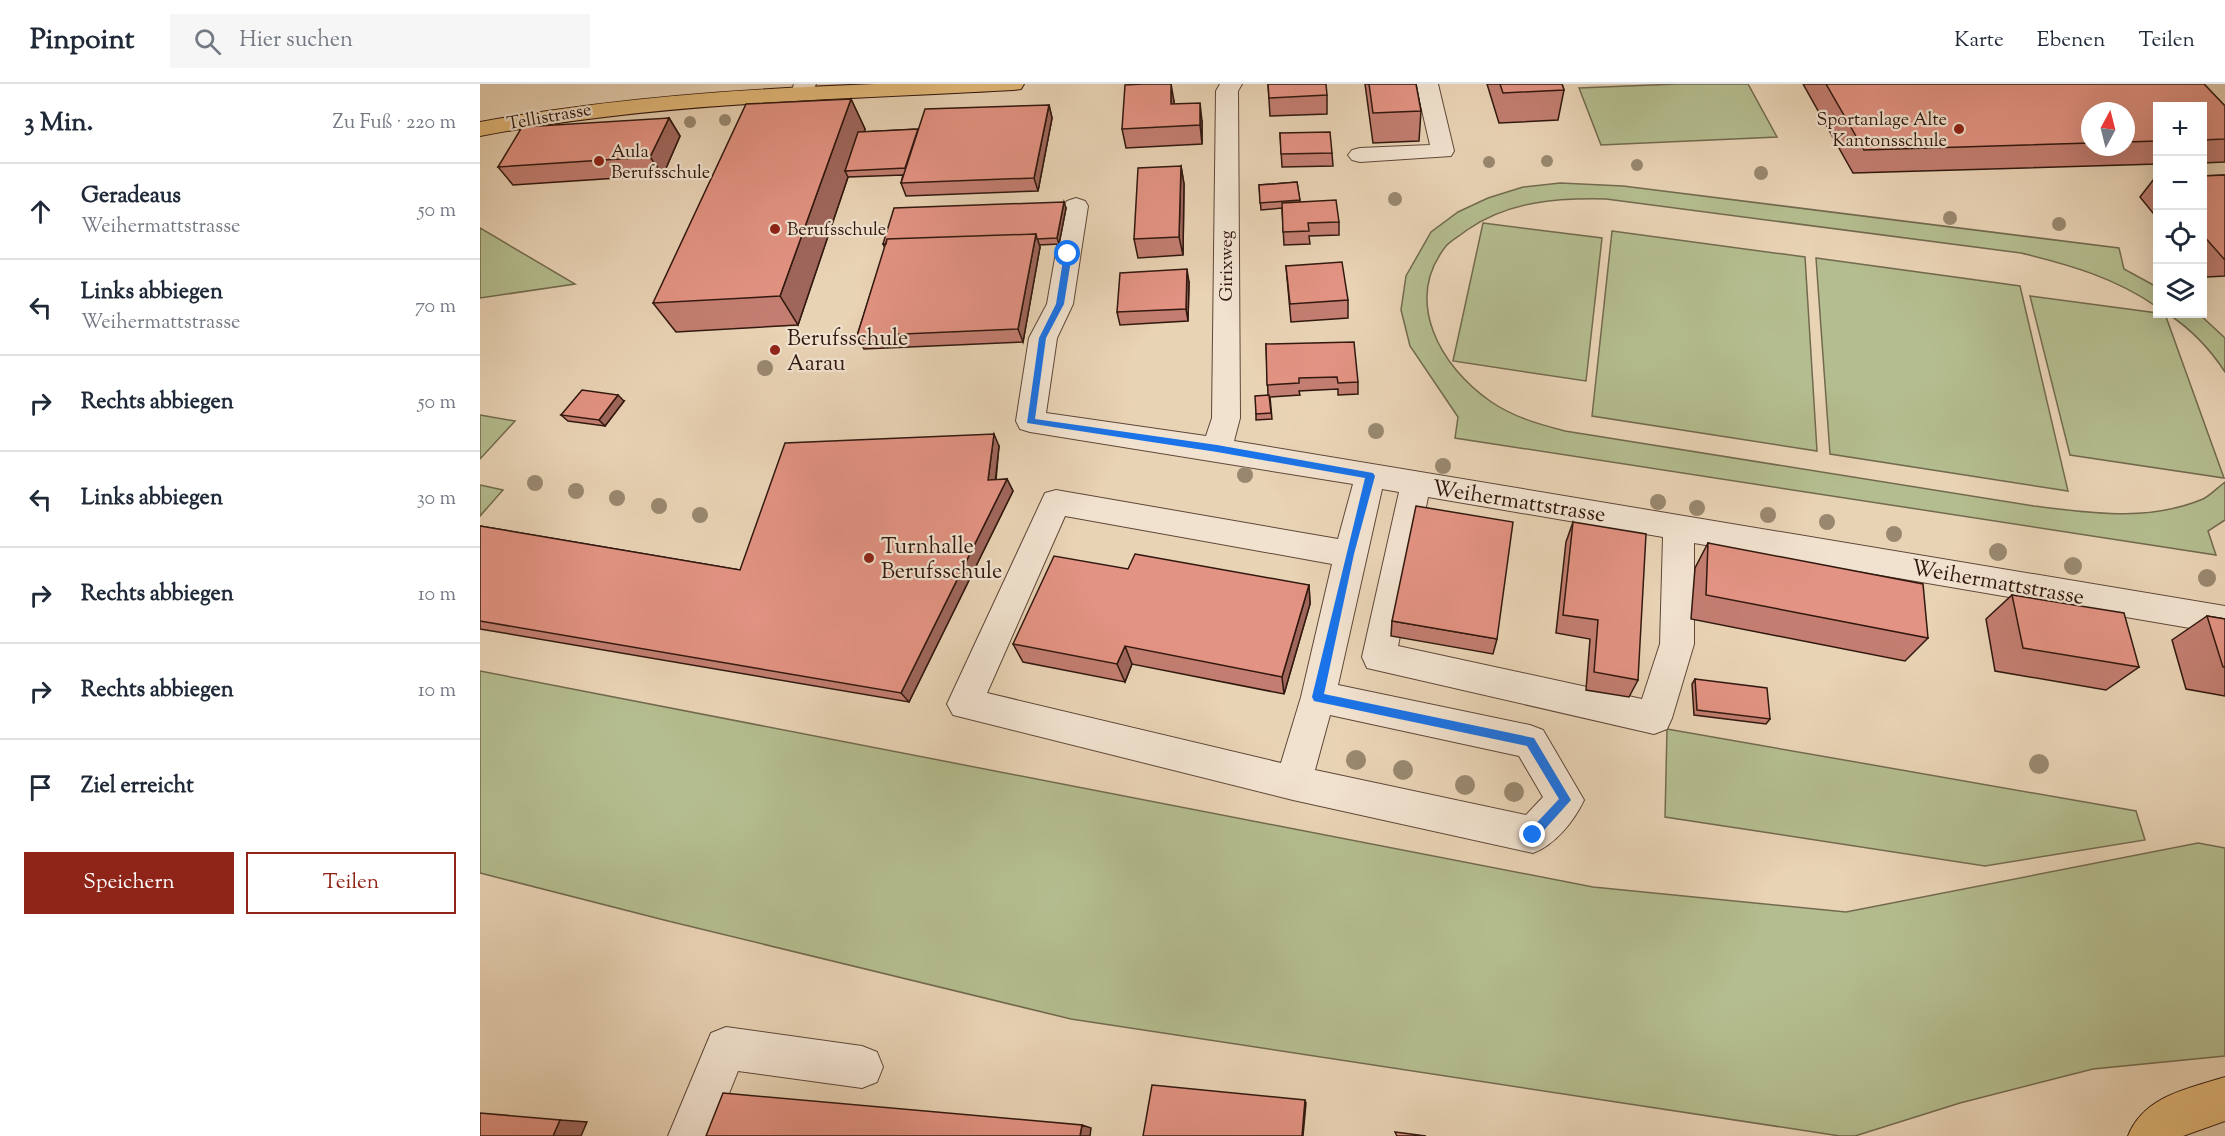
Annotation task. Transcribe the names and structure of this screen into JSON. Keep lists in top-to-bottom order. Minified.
{"streets":{"main road":["Tellistrasse"],"street":["Girixweg","Weihermattstrasse"]},"crossings":[["Girixweg","Weihermattstrasse"]],"places":["Sportanlage Alte Kantonsschule","Aula Berufsschule","Berufsschule","Berufsschule Aarau","Turnhalle Berufsschule"],"north":"top","page":{"header":"Pinpoint","search":"Hier suchen","nav":["Karte","Ebenen","Teilen"],"heading":["3 Min.","Zu Fuß · 220 m"],"map_buttons":["+","−"],"list":[["Geradeaus","Weihermattstrasse","50 m"],["Links abbiegen","Weihermattstrasse","70 m"],["Rechts abbiegen","50 m"],["Links abbiegen","30 m"],["Rechts abbiegen","10 m"],["Rechts abbiegen","10 m"],"Ziel erreicht"],"buttons":["Speichern","Teilen"]}}
